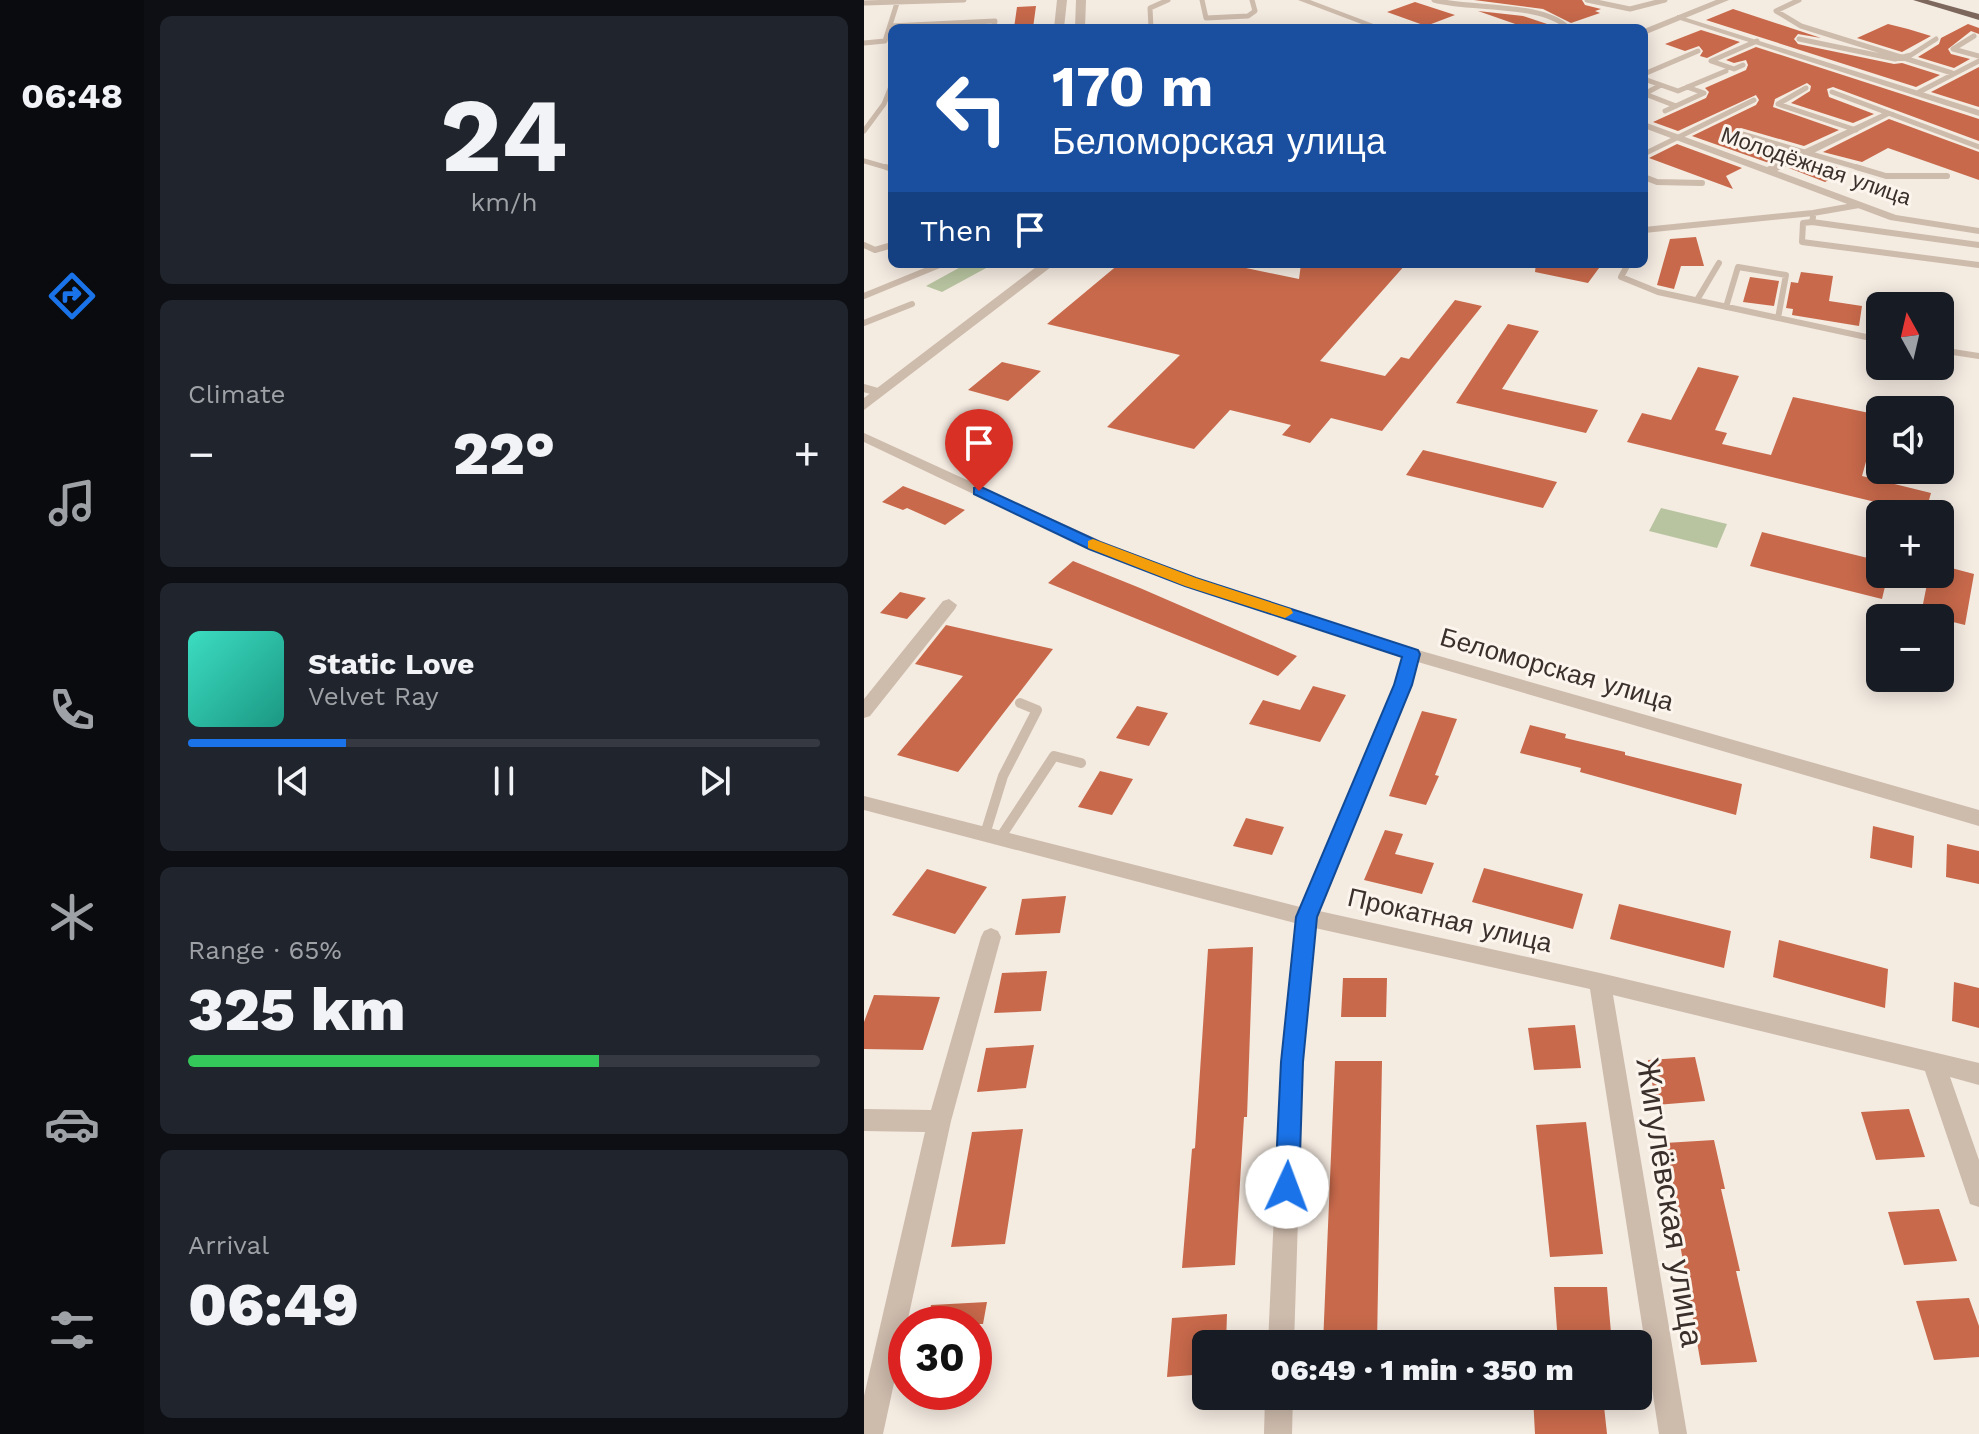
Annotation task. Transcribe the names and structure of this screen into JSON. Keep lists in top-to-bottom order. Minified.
{"streets":{"street":["Молодёжная улица","Беломорская улица","Прокатная улица","Жигулёвская улица"]},"crossings":[["Прокатная улица","Жигулёвская улица"]],"north":"top","page":{"tabs":"06:48","tile":[["24","km/h"],"Climate",["Range · 65%","325 km"],["Arrival","06:49"]],"turn":["170 m","Беломорская улица"],"then":"Then","map_buttons":["+","−"],"heat":["−","22°","+"],"song":["Static Love","Velvet Ray"],"limit":"30","trip":"06:49 · 1 min · 350 m"}}
